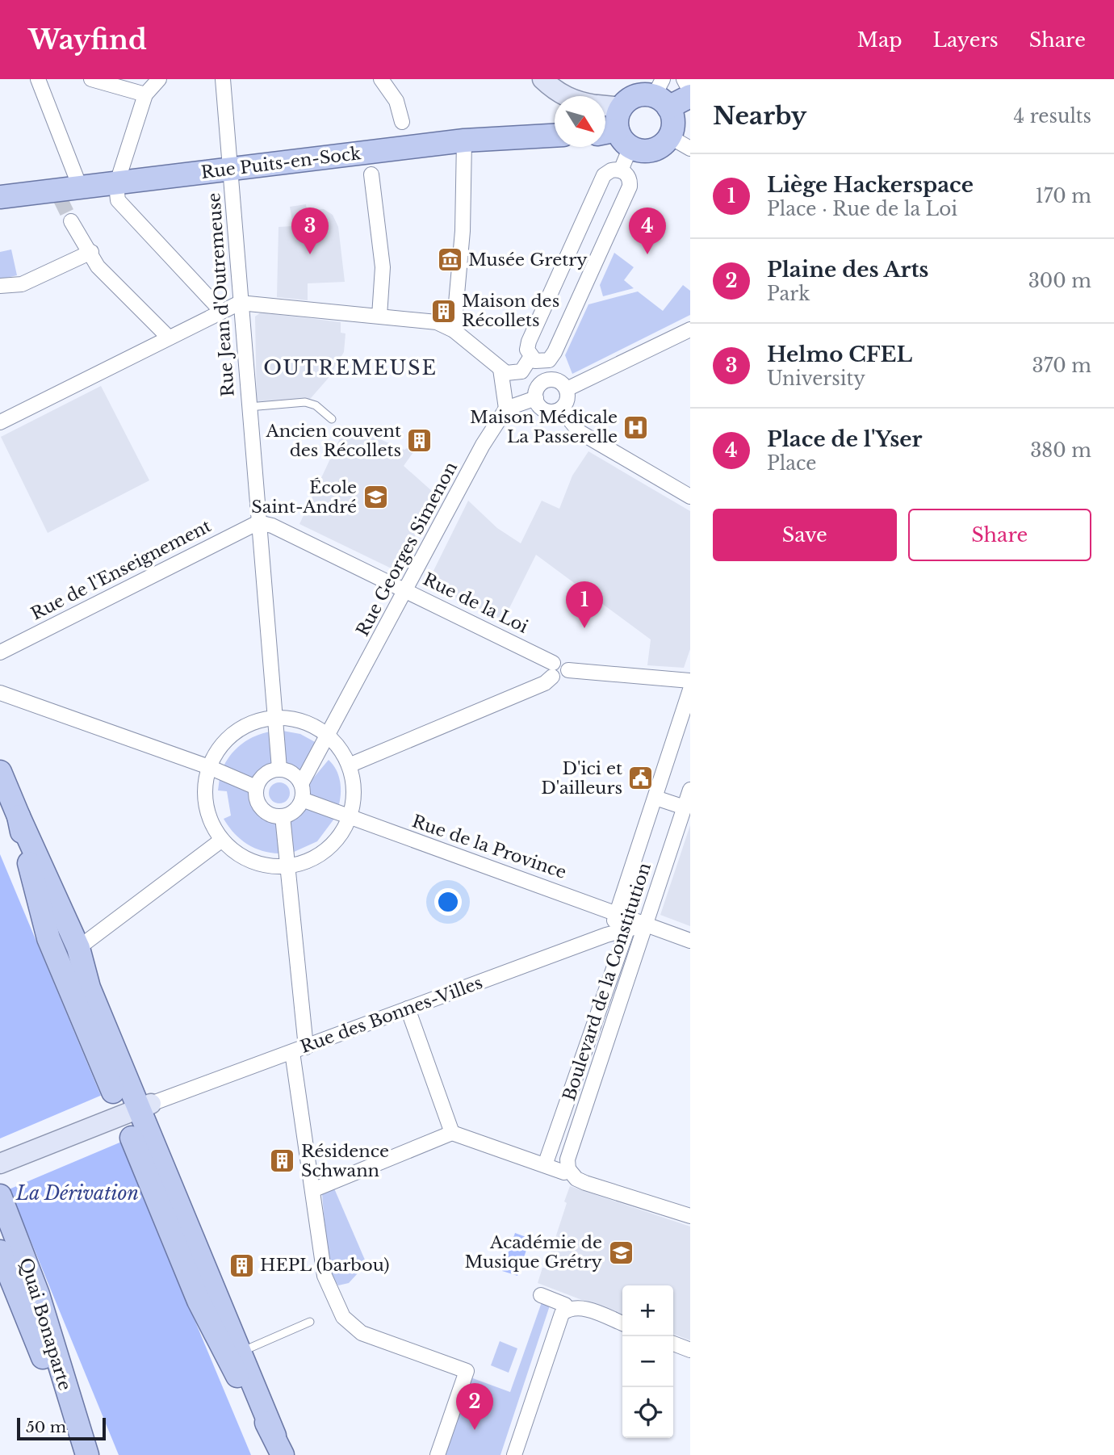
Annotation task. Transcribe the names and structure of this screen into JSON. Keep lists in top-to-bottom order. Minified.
{"streets":{"main road":["Rue Puits-en-Sock","Quai Bonaparte"],"street":["Rue Jean d'Outremeuse","Rue Georges Simenon","Rue de l'Enseignement","Rue de la Loi","Rue de la Province","Boulevard de la Constitution","Rue des Bonnes-Villes"]},"crossings":[["Rue Puits-en-Sock","Rue Jean d'Outremeuse"],["Rue Jean d'Outremeuse","Rue Georges Simenon"],["Rue Jean d'Outremeuse","Rue de l'Enseignement"],["Rue Jean d'Outremeuse","Rue de la Loi"],["Rue Jean d'Outremeuse","Rue de la Province"],["Rue Georges Simenon","Rue de la Loi"],["Rue Georges Simenon","Rue de la Province"],["Rue de l'Enseignement","Rue de la Loi"],["Rue de la Province","Boulevard de la Constitution"],["Rue de la Province","Rue des Bonnes-Villes"],["Boulevard de la Constitution","Rue des Bonnes-Villes"]],"districts":["OUTREMEUSE"],"water":["La Dérivation"],"places":{"museum":["Musée Gretry"],"building":["Maison des Récollets","Ancien couvent des Récollets","Résidence Schwann","HEPL (barbou)"],"hospital":["Maison Médicale La Passerelle"],"school or university":["École Saint-André","Académie de Musique Grétry"],"public building":["D'ici et D'ailleurs"]},"scale_bar":"50 m","north":"bottom right","page":{"header":"Wayfind","nav":["Map","Layers","Share"],"heading":["Nearby","4 results"],"list":[{"mark":"1","name":"Liège Hackerspace","note":"Place · Rue de la Loi","value":"170 m"},{"mark":"2","name":"Plaine des Arts","note":"Park","value":"300 m"},{"mark":"3","name":"Helmo CFEL","note":"University","value":"370 m"},{"mark":"4","name":"Place de l'Yser","note":"Place","value":"380 m"}],"pins":["3","4","1","2"],"buttons":["Save","Share"],"map_buttons":["+","−"],"scale":"50 m"}}
